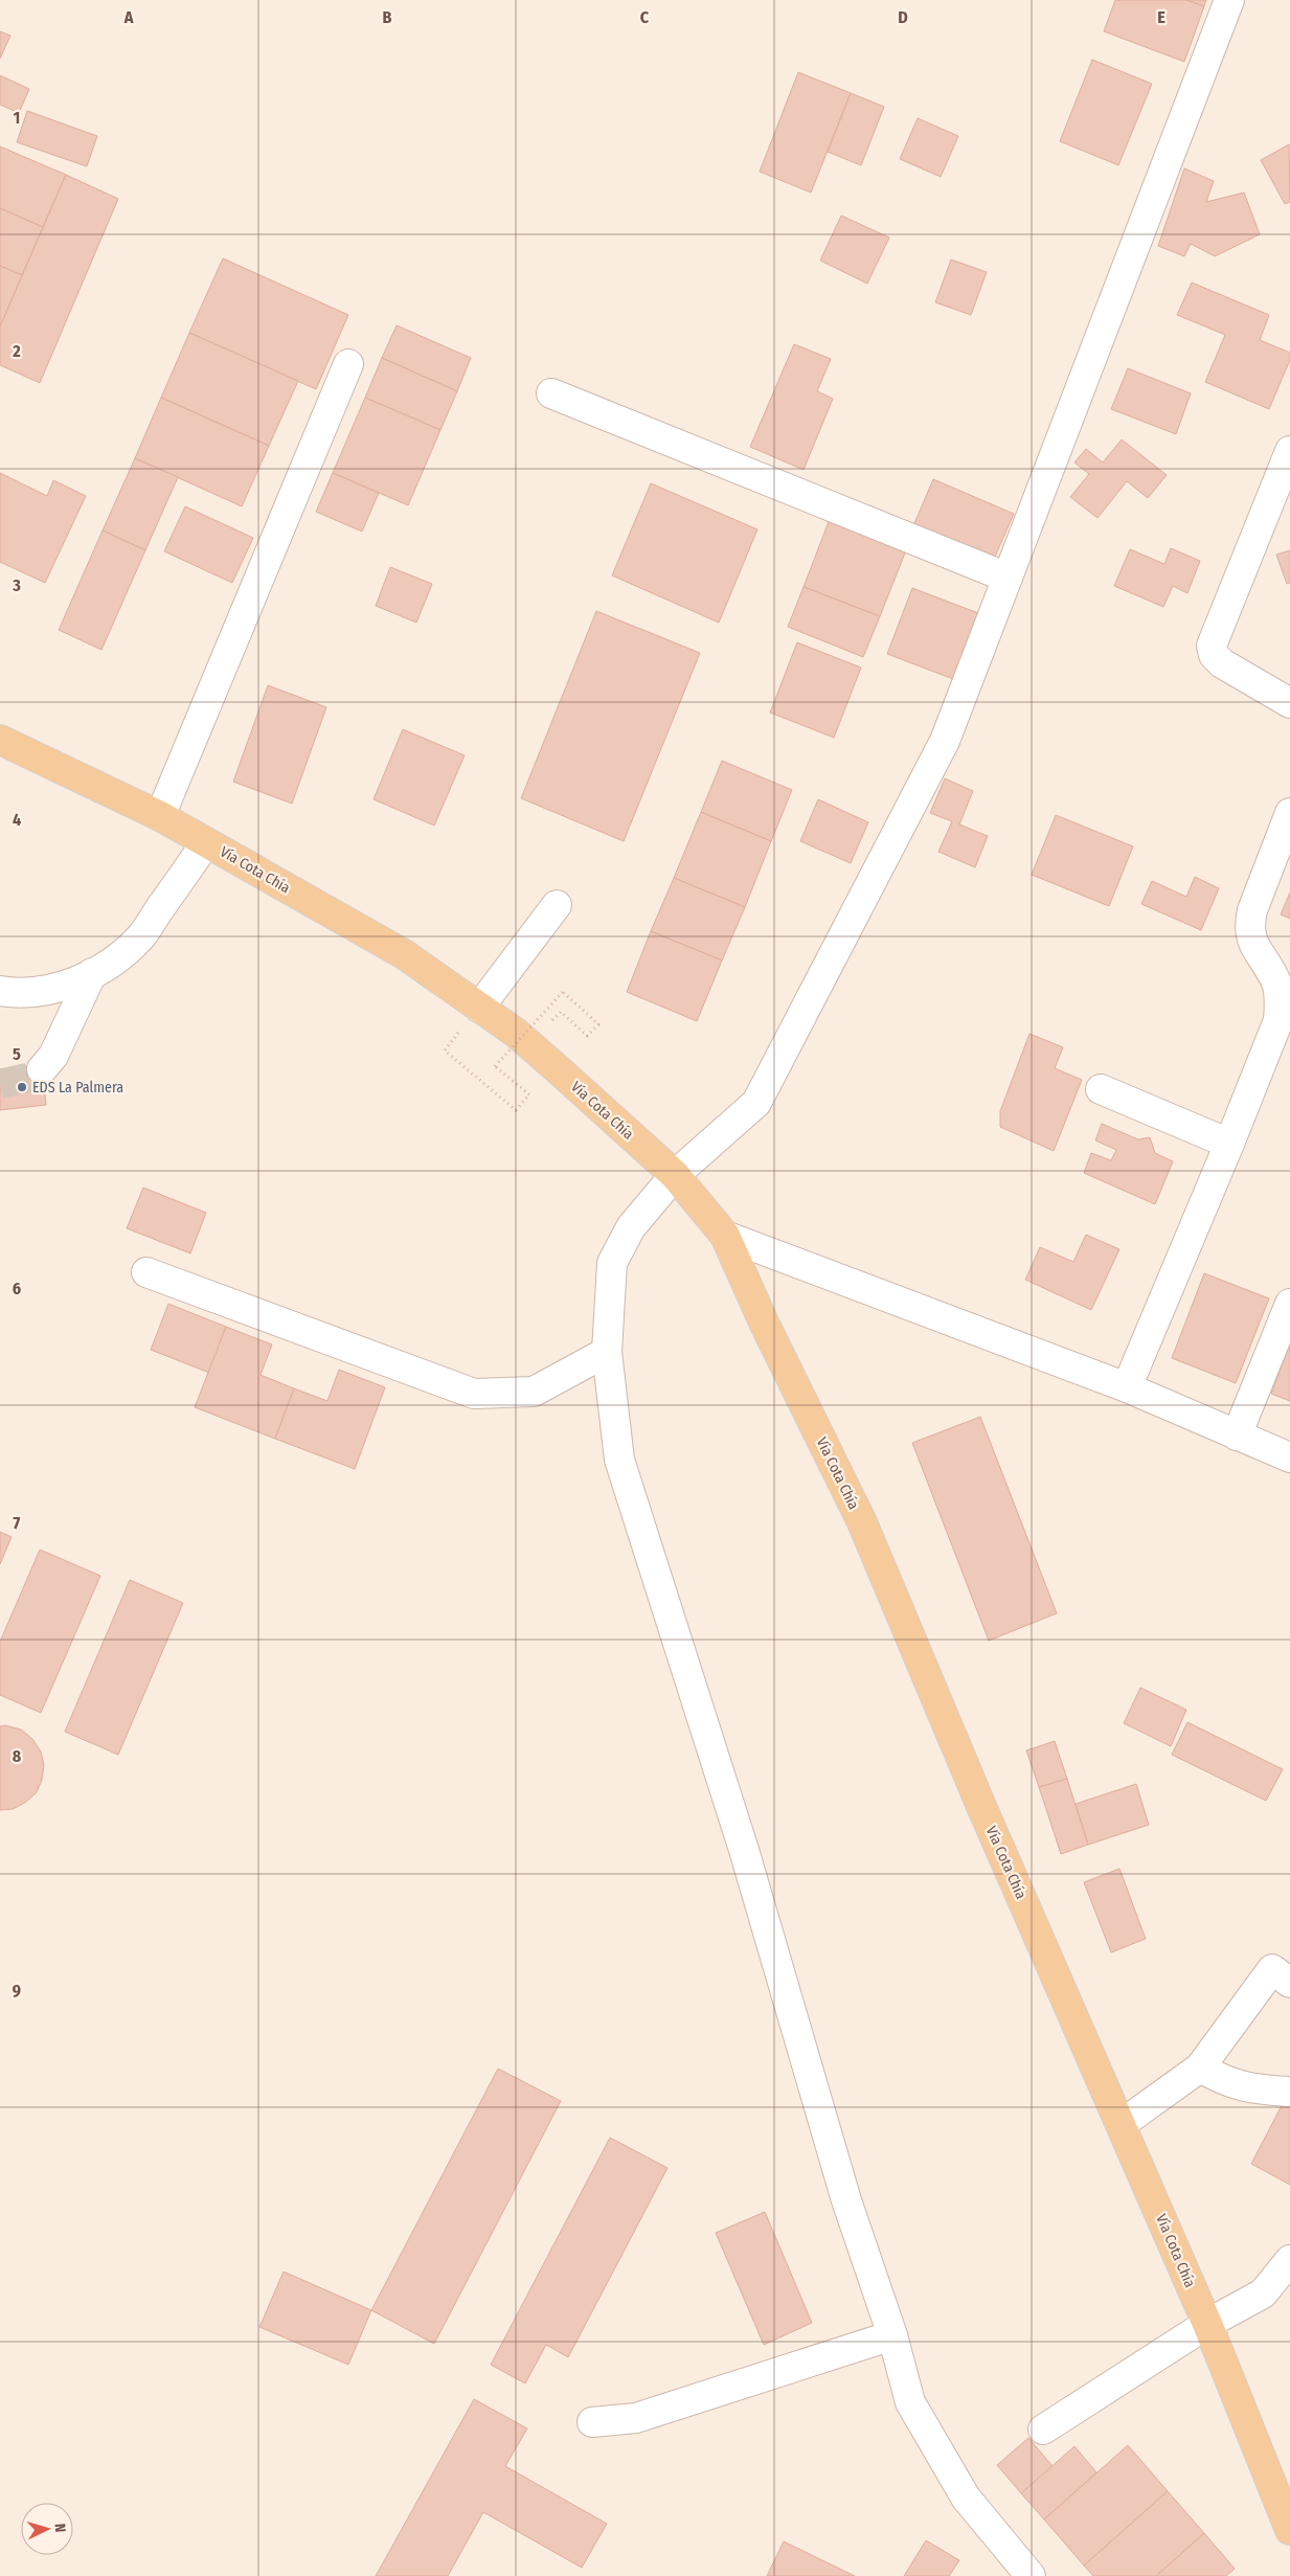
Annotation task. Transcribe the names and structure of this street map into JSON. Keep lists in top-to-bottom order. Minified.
{"streets":{"main road":["Vía Cota Chía"]},"places":["EDS La Palmera"],"north":"right","grid":{"columns":["A","B","C","D","E"],"rows":["1","2","3","4","5","6","7","8","9"]}}
